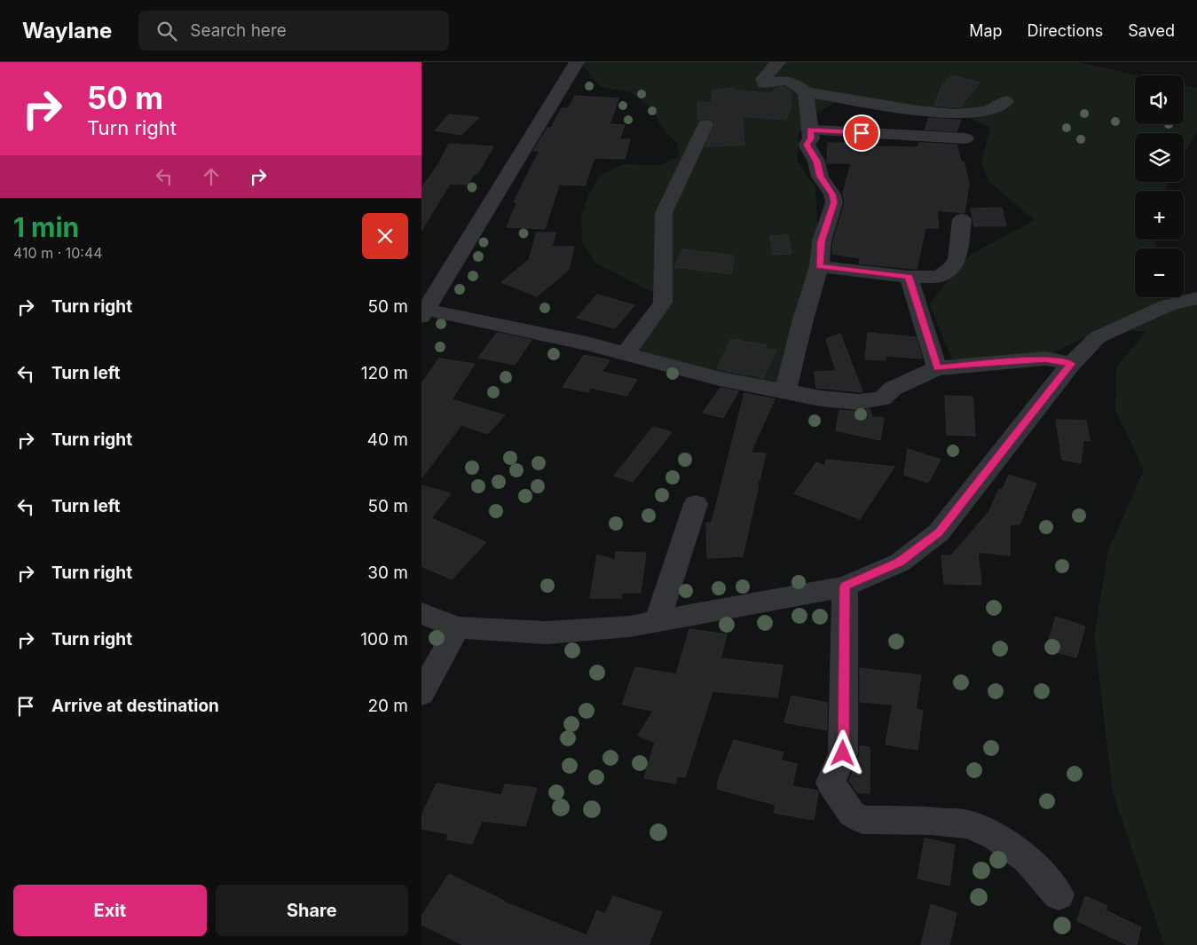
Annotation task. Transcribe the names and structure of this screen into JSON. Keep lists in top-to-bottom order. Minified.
{"page":{"header":"Waylane","search":"Search here","nav":["Map","Directions","Saved"],"turn":["50 m","Turn right"],"map_buttons":["+","−"],"heading":["1 min","410 m · 10:44"],"list":[{"name":"Turn right","value":"50 m"},{"name":"Turn left","value":"120 m"},{"name":"Turn right","value":"40 m"},{"name":"Turn left","value":"50 m"},{"name":"Turn right","value":"30 m"},{"name":"Turn right","value":"100 m"},{"name":"Arrive at destination","value":"20 m"}],"buttons":["Exit","Share"]}}
